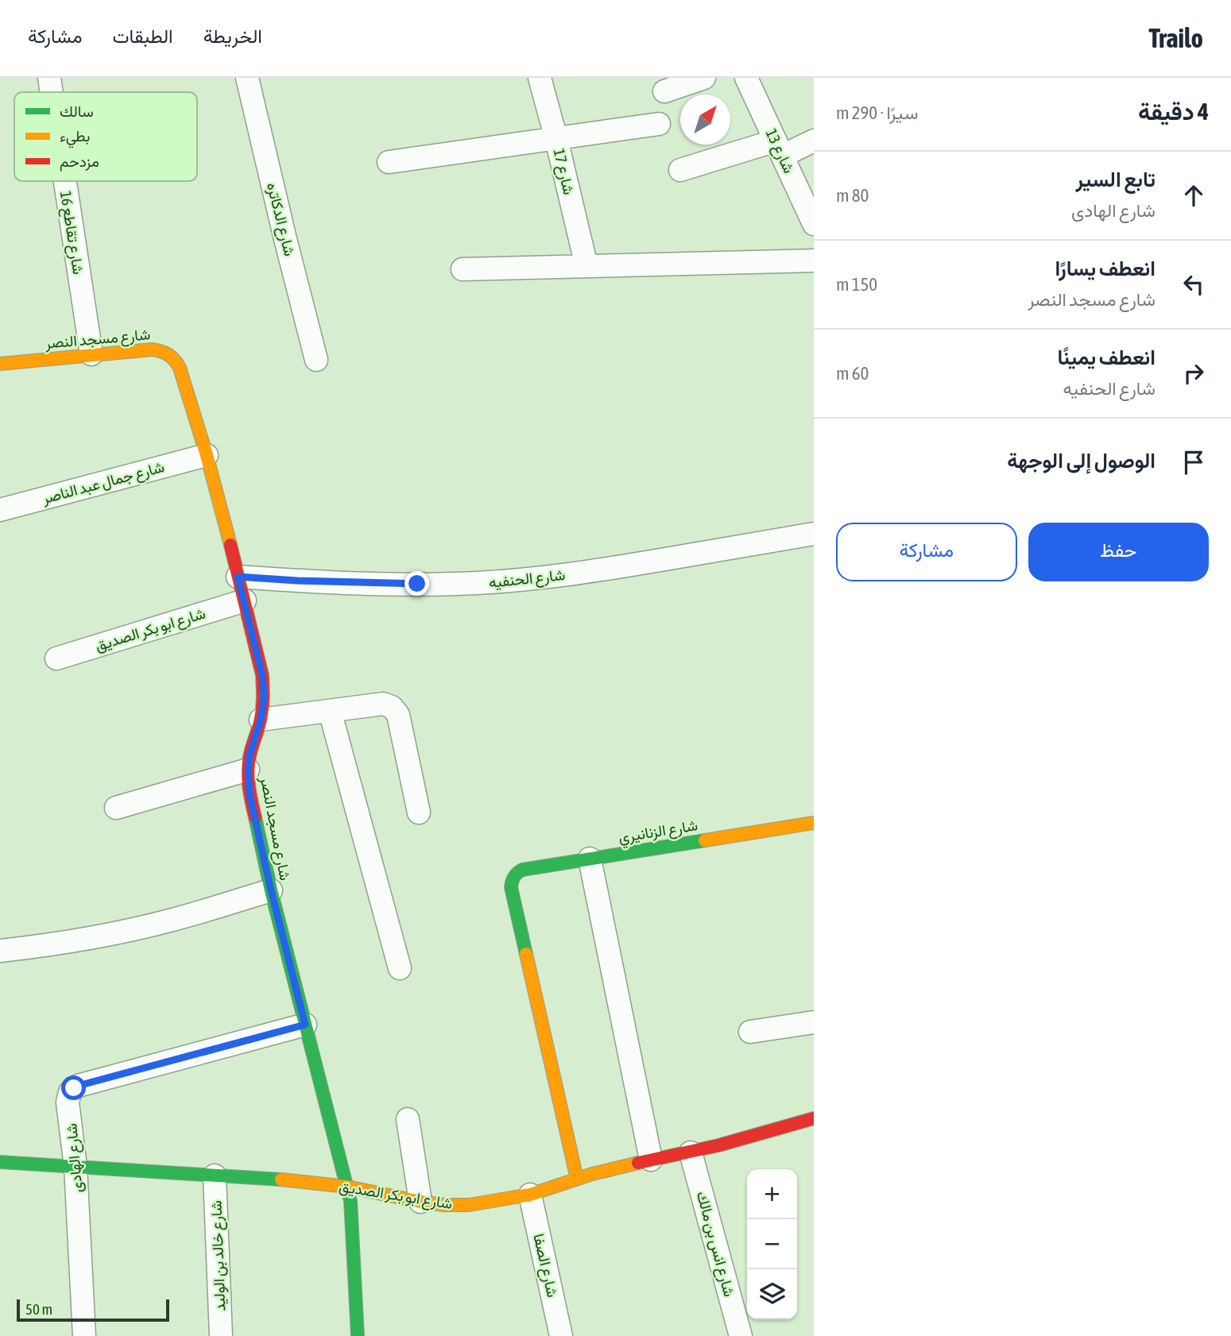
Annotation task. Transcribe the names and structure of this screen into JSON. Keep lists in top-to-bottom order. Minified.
{"streets":{"street":["شارع 13","شارع 17","شارع الدكاتره","شارع تقاطع 16","شارع مسجد النصر","شارع جمال عبد الناصر","شارع الحنفيه","شارع ابو بكر الصديق","شارع الزنانيري","شارع الهادى","شارع انس بن مالك","شارع خالد بن الوليد","شارع الصفا"]},"crossings":[["شارع تقاطع 16","شارع مسجد النصر"],["شارع مسجد النصر","شارع جمال عبد الناصر"],["شارع مسجد النصر","شارع الحنفيه"],["شارع مسجد النصر","شارع ابو بكر الصديق"],["شارع مسجد النصر","شارع الهادى"],["شارع ابو بكر الصديق","شارع الزنانيري"],["شارع ابو بكر الصديق","شارع الهادى"],["شارع ابو بكر الصديق","شارع انس بن مالك"],["شارع ابو بكر الصديق","شارع خالد بن الوليد"],["شارع ابو بكر الصديق","شارع الصفا"]],"legend":["سالك","بطيء","مزدحم"],"scale_bar":"50 m","north":"top right","page":{"header":"Trailo","nav":["الخريطة","الطبقات","مشاركة"],"heading":["4 دقيقة","سيرًا · 290 m"],"list":[["تابع السير","شارع الهادى","80 m"],["انعطف يسارًا","شارع مسجد النصر","150 m"],["انعطف يمينًا","شارع الحنفيه","60 m"],"الوصول إلى الوجهة"],"buttons":["حفظ","مشاركة"],"map_buttons":["+","−"],"scale":"50 m"}}
